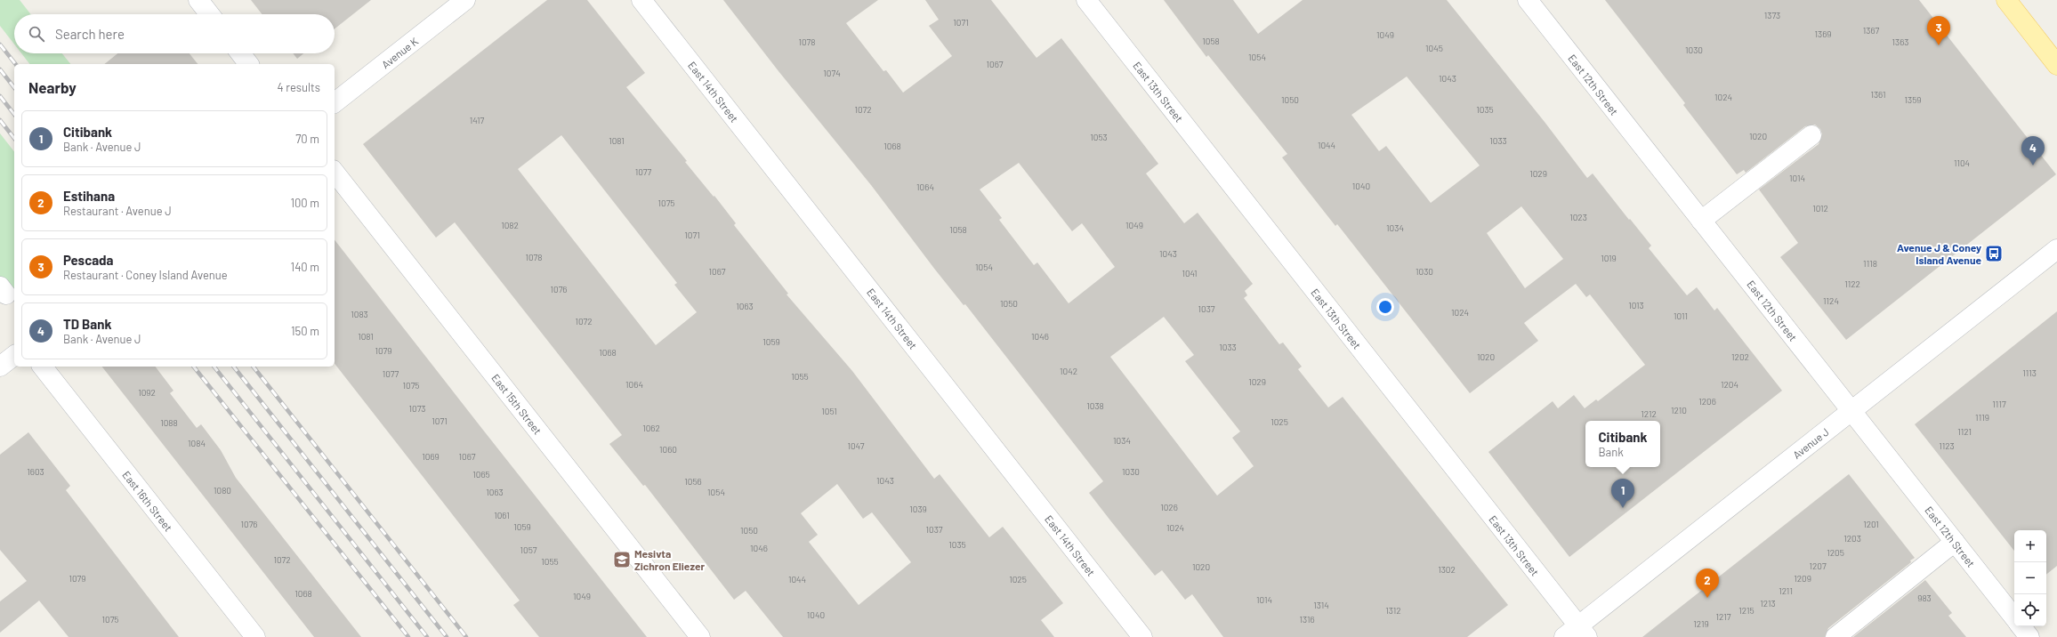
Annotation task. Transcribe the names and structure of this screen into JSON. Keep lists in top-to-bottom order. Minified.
{"streets":{"street":["Avenue K","East 12th Street","East 14th Street","East 13th Street","East 15th Street","Avenue J","East 16th Street"]},"crossings":[["East 12th Street","Avenue J"],["East 13th Street","Avenue J"]],"places":{"bus stop":["Avenue J & Coney Island Avenue"],"school or university":["Mesivta Zichron Eliezer"]},"house_numbers":["1373","1071","1367","1369","1049","1058","1078","1363","1045","1030","1054","1067","1074","1043","1361","1024","1050","1359","1072","1035","1417","1020","1053","1081","1033","1044","1068","1104","1077","1029","1014","1040","1064","1075","1012","1023","1082","1049","1034","1058","1071","1043","1078","1019","1118","1054","1067","1030","1041","1122","1076","1124","1050","1013","1063","1037","1024","1083","1011","1072","1081","1046","1059","1033","1079","1068","1020","1202","1042","1113","1077","1055","1029","1064","1204","1075","1092","1206","1117","1038","1073","1210","1051","1212","1119","1071","1025","1088","1062","1121","1034","1084","1047","1123","1060","1069","1067","1603","1030","1065","1043","1056","1080","1063","1054","1026","1039","1061","1076","1201","1059","1024","1037","1050","1203","1035","1046","1057","1205","1072","1055","1207","1020","1302","1079","1209","1044","1025","1211","1068","1049","983","1014","1213","1314","1312","1215","1040","1217","1075","1316","1219"],"page":{"search":"Search here","pins":["3","4","1","2"],"heading":["Nearby","4 results"],"list":[{"mark":"1","name":"Citibank","note":"Bank · Avenue J","value":"70 m"},{"mark":"2","name":"Estihana","note":"Restaurant · Avenue J","value":"100 m"},{"mark":"3","name":"Pescada","note":"Restaurant · Coney Island Avenue","value":"140 m"},{"mark":"4","name":"TD Bank","note":"Bank · Avenue J","value":"150 m"}],"popup":["Citibank","Bank"],"map_buttons":["+","−"]}}
